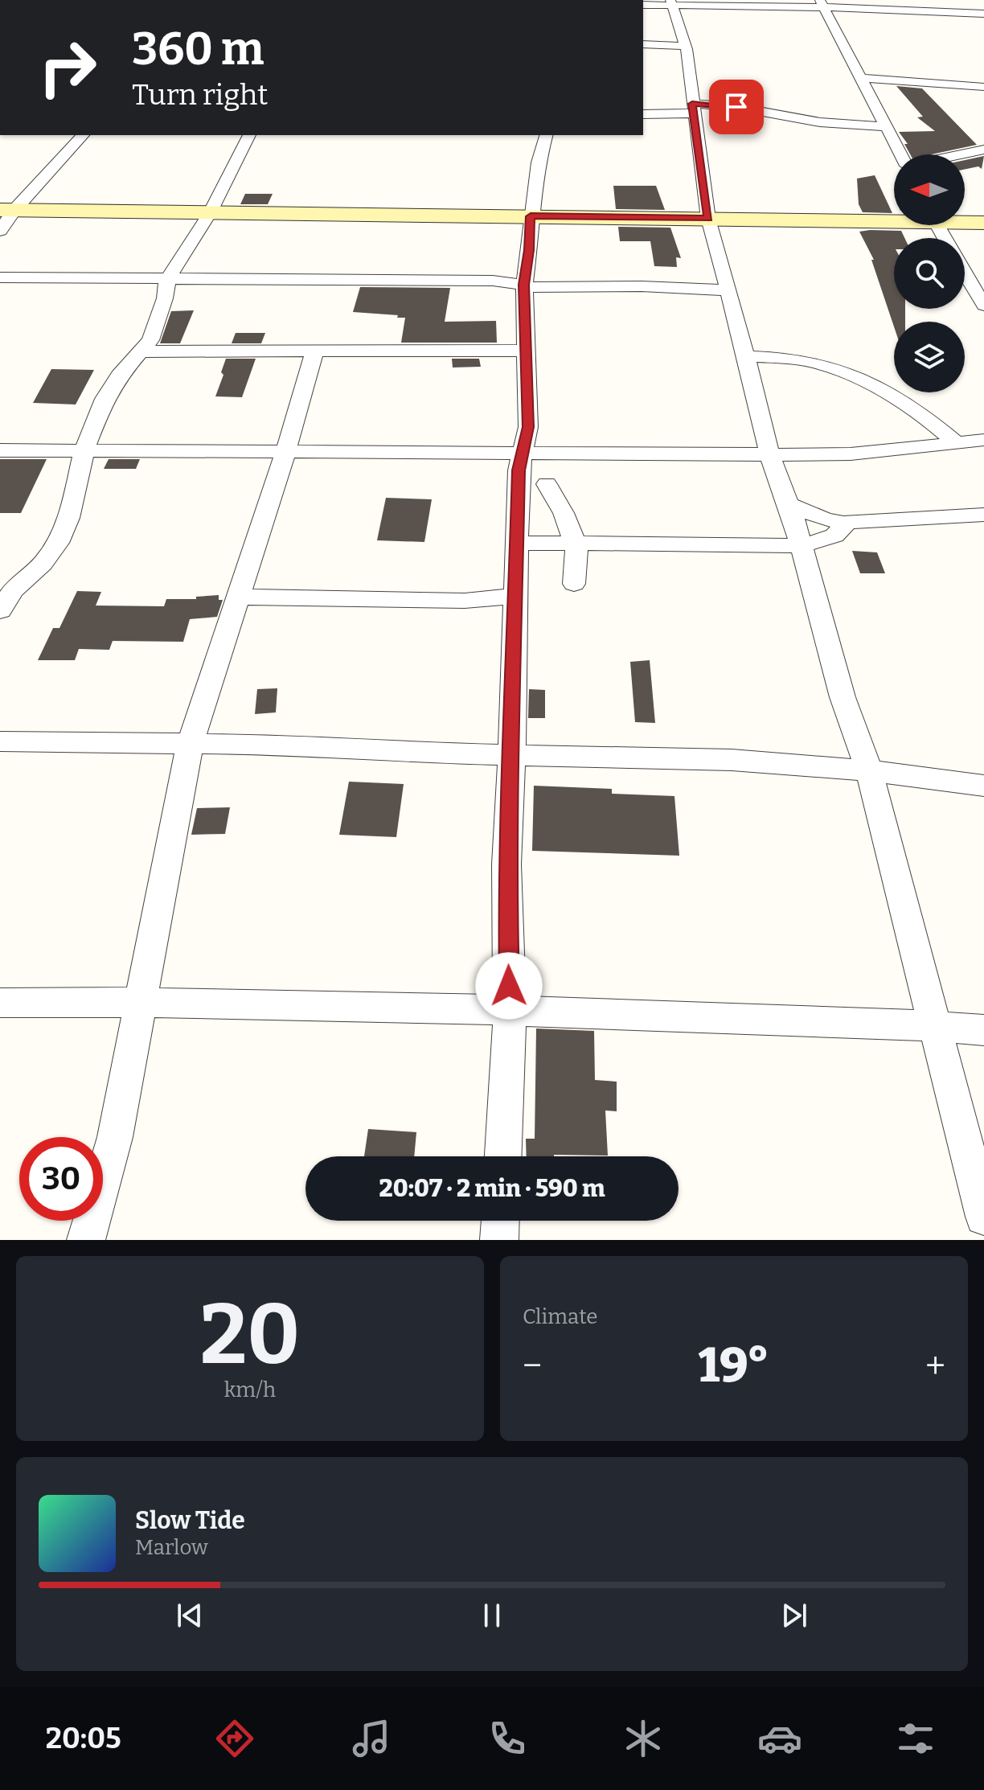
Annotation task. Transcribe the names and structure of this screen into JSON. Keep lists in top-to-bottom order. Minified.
{"north":"left","page":{"turn":["360 m","Turn right"],"limit":"30","trip":"20:07 · 2 min · 590 m","tile":[["20","km/h"],"Climate"],"heat":["−","19°","+"],"song":["Slow Tide","Marlow"],"tabs":"20:05"}}
